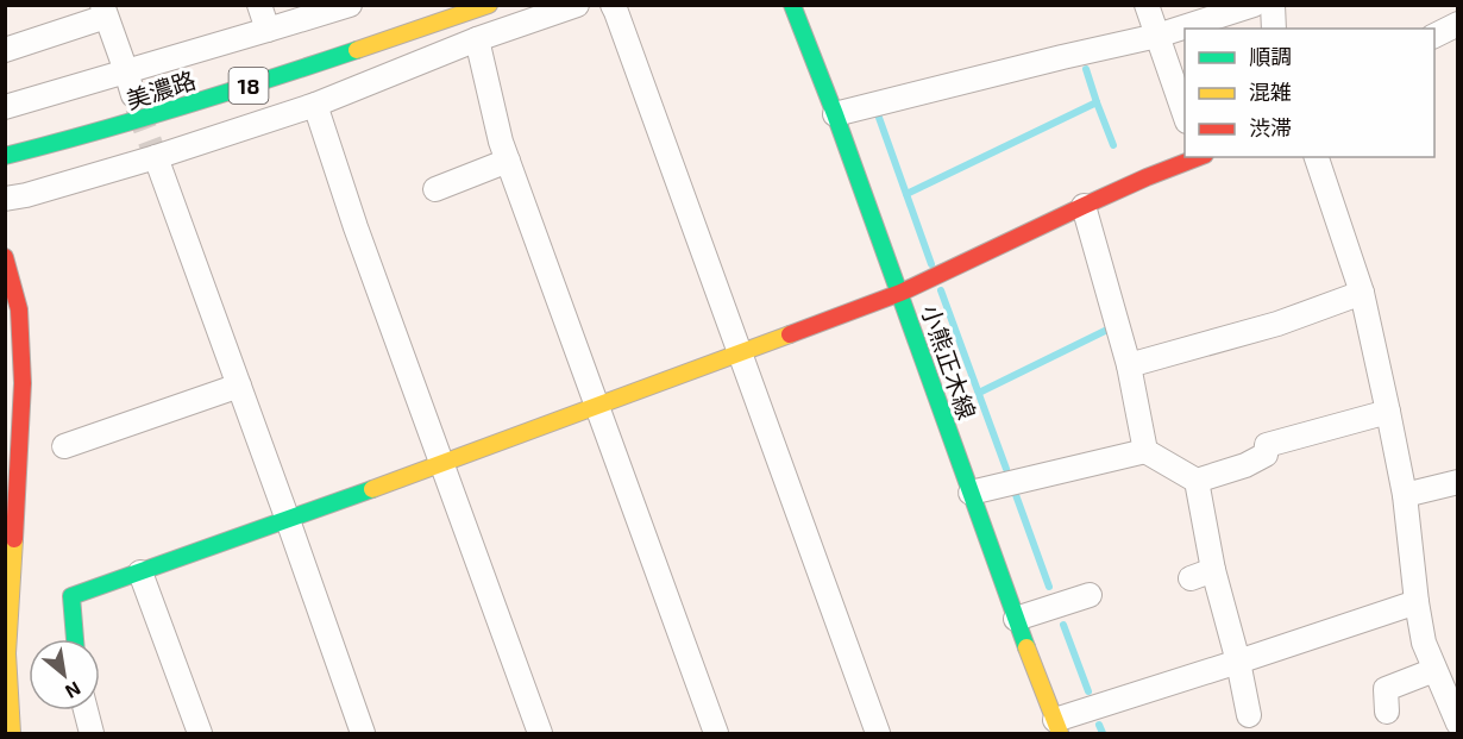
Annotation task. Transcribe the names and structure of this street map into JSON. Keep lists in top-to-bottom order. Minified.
{"streets":{"main road":["18","美濃路","小熊正木線"]},"legend":["順調","混雑","渋滞"],"north":"bottom right"}
